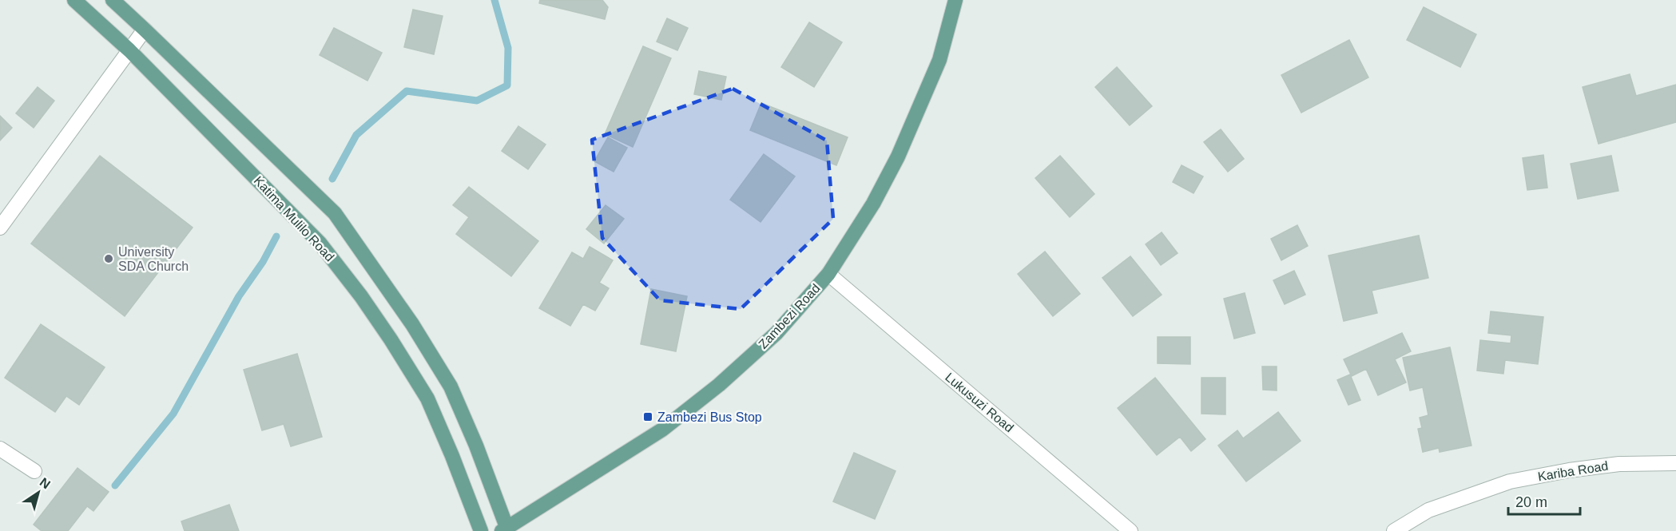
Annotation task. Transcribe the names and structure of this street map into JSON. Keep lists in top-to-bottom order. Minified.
{"streets":{"main road":["Katima Mulilo Road","Zambezi Road"],"street":["Lukusuzi Road","Kariba Road"]},"crossings":[["Zambezi Road","Lukusuzi Road"]],"places":{"other":["University SDA Church"],"transit":["Zambezi Bus Stop"]},"scale_bar":"20 m","north":"top right"}
